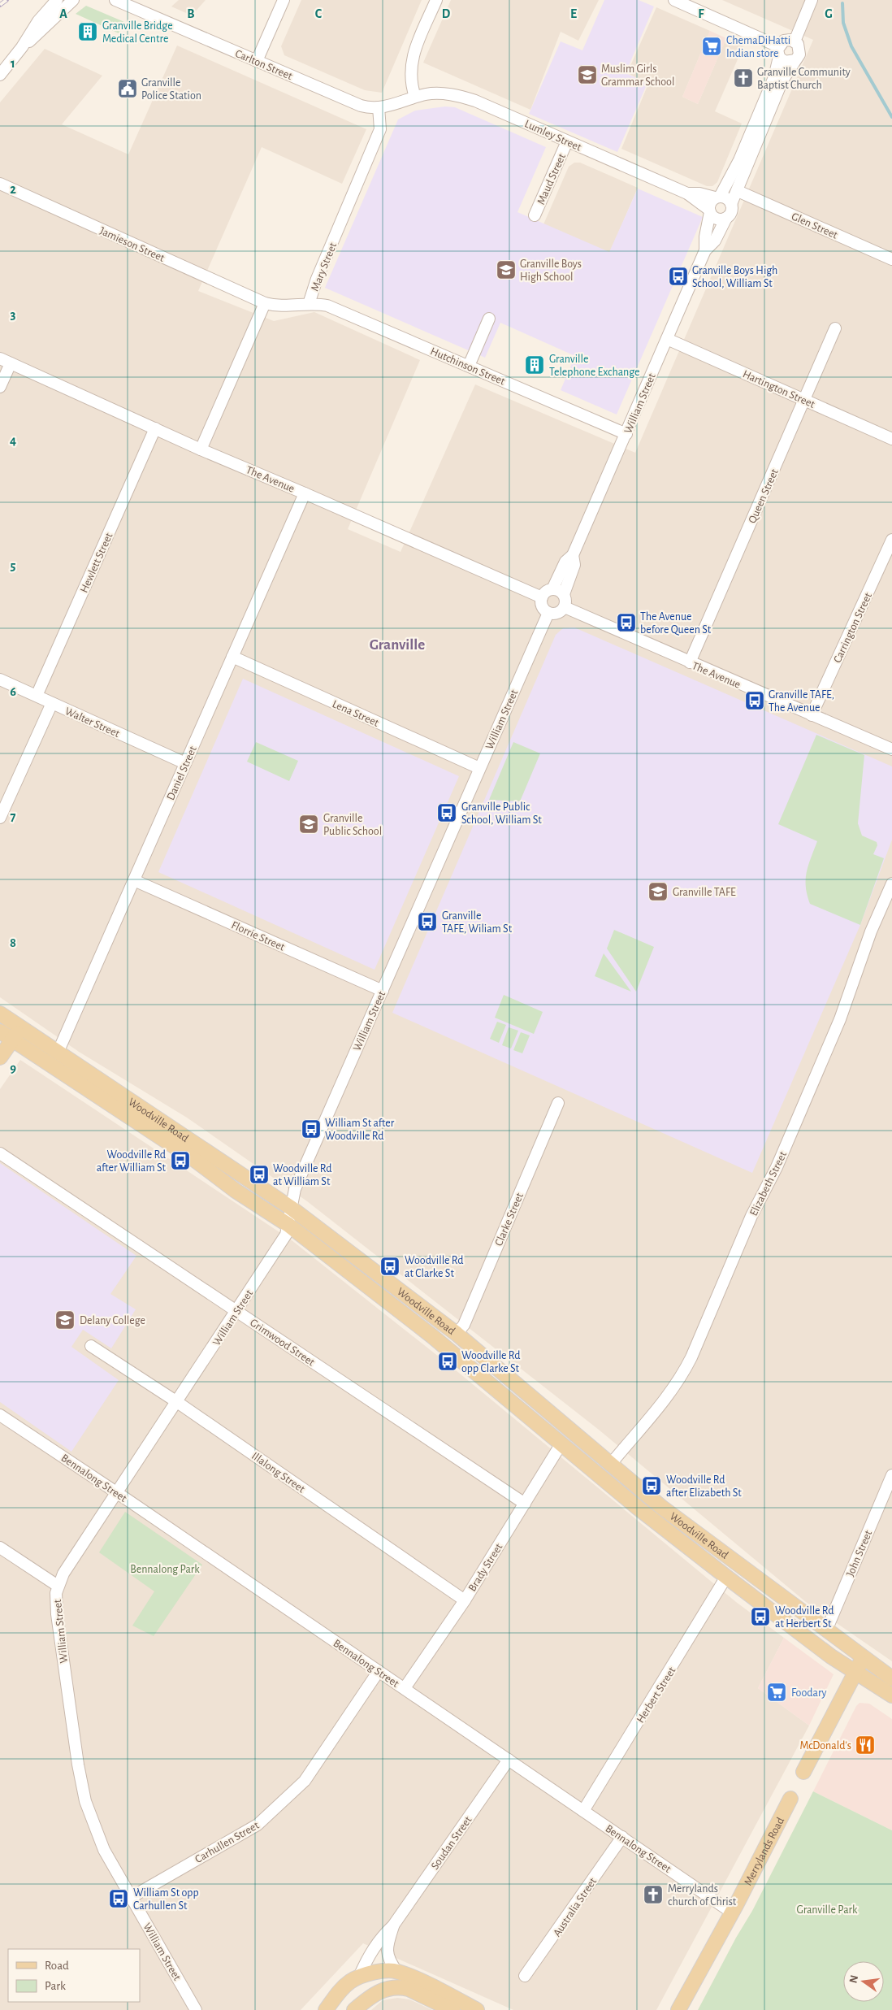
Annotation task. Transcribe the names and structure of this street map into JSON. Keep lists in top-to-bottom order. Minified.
{"streets":{"main road":["Woodville Road","Merrylands Road"],"street":["Carlton Street","Lumley Street","Maud Street","Glen Street","Jamieson Street","Mary Street","Hutchinson Street","Hartington Street","William Street","The Avenue","Queen Street","Hewlett Street","Carrington Street","Lena Street","Walter Street","Daniel Street","Florrie Street","Elizabeth Street","Clarke Street","Grimwood Street","Illalong Street","Bennalong Street","John Street","Brady Street","Herbert Street","Carhullen Street","Soudan Street","Australia Street"]},"crossings":[["Carlton Street","Lumley Street"],["Carlton Street","Mary Street"],["Lumley Street","Maud Street"],["Lumley Street","William Street"],["Jamieson Street","Mary Street"],["Mary Street","Hutchinson Street"],["Hutchinson Street","William Street"],["Hartington Street","William Street"],["Hartington Street","Queen Street"],["William Street","The Avenue"],["William Street","Lena Street"],["William Street","Florrie Street"],["William Street","Woodville Road"],["William Street","Grimwood Street"],["William Street","Illalong Street"],["William Street","Bennalong Street"],["William Street","Carhullen Street"],["The Avenue","Queen Street"],["The Avenue","Hewlett Street"],["The Avenue","Carrington Street"],["The Avenue","Daniel Street"],["Hewlett Street","Walter Street"],["Lena Street","Daniel Street"],["Walter Street","Daniel Street"],["Daniel Street","Florrie Street"],["Daniel Street","Woodville Road"],["Woodville Road","Elizabeth Street"],["Woodville Road","Clarke Street"],["Woodville Road","John Street"],["Woodville Road","Brady Street"],["Woodville Road","Herbert Street"],["Grimwood Street","Brady Street"],["Illalong Street","Brady Street"],["Bennalong Street","Brady Street"],["Bennalong Street","Herbert Street"],["Bennalong Street","Carhullen Street"],["Bennalong Street","Soudan Street"],["Bennalong Street","Merrylands Road"],["Bennalong Street","Australia Street"]],"districts":["Granville"],"parks":["Bennalong Park","Granville Park"],"places":{"building":["Granville Bridge Medical Centre","Granville Telephone Exchange"],"supermarket":["ChemaDiHatti Indian store","Foodary"],"school or university":["Muslim Girls Grammar School","Granville Boys High School","Granville Public School","Granville TAFE","Delany College"],"church":["Granville Community Baptist Church","Merrylands church of Christ"],"public building":["Granville Police Station"],"bus stop":["Granville Boys High School, William St","The Avenue before Queen St","Granville TAFE, The Avenue","Granville Public School, William St","Granville TAFE, Wiliam St","William St after Woodville Rd","Woodville Rd after William St","Woodville Rd at William St","Woodville Rd at Clarke St","Woodville Rd opp Clarke St","Woodville Rd after Elizabeth St","Woodville Rd at Herbert St","William St opp Carhullen St"],"restaurant":["McDonald's"]},"legend":["Road","Park"],"north":"left","grid":{"columns":["A","B","C","D","E","F","G"],"rows":["1","2","3","4","5","6","7","8","9"]}}
